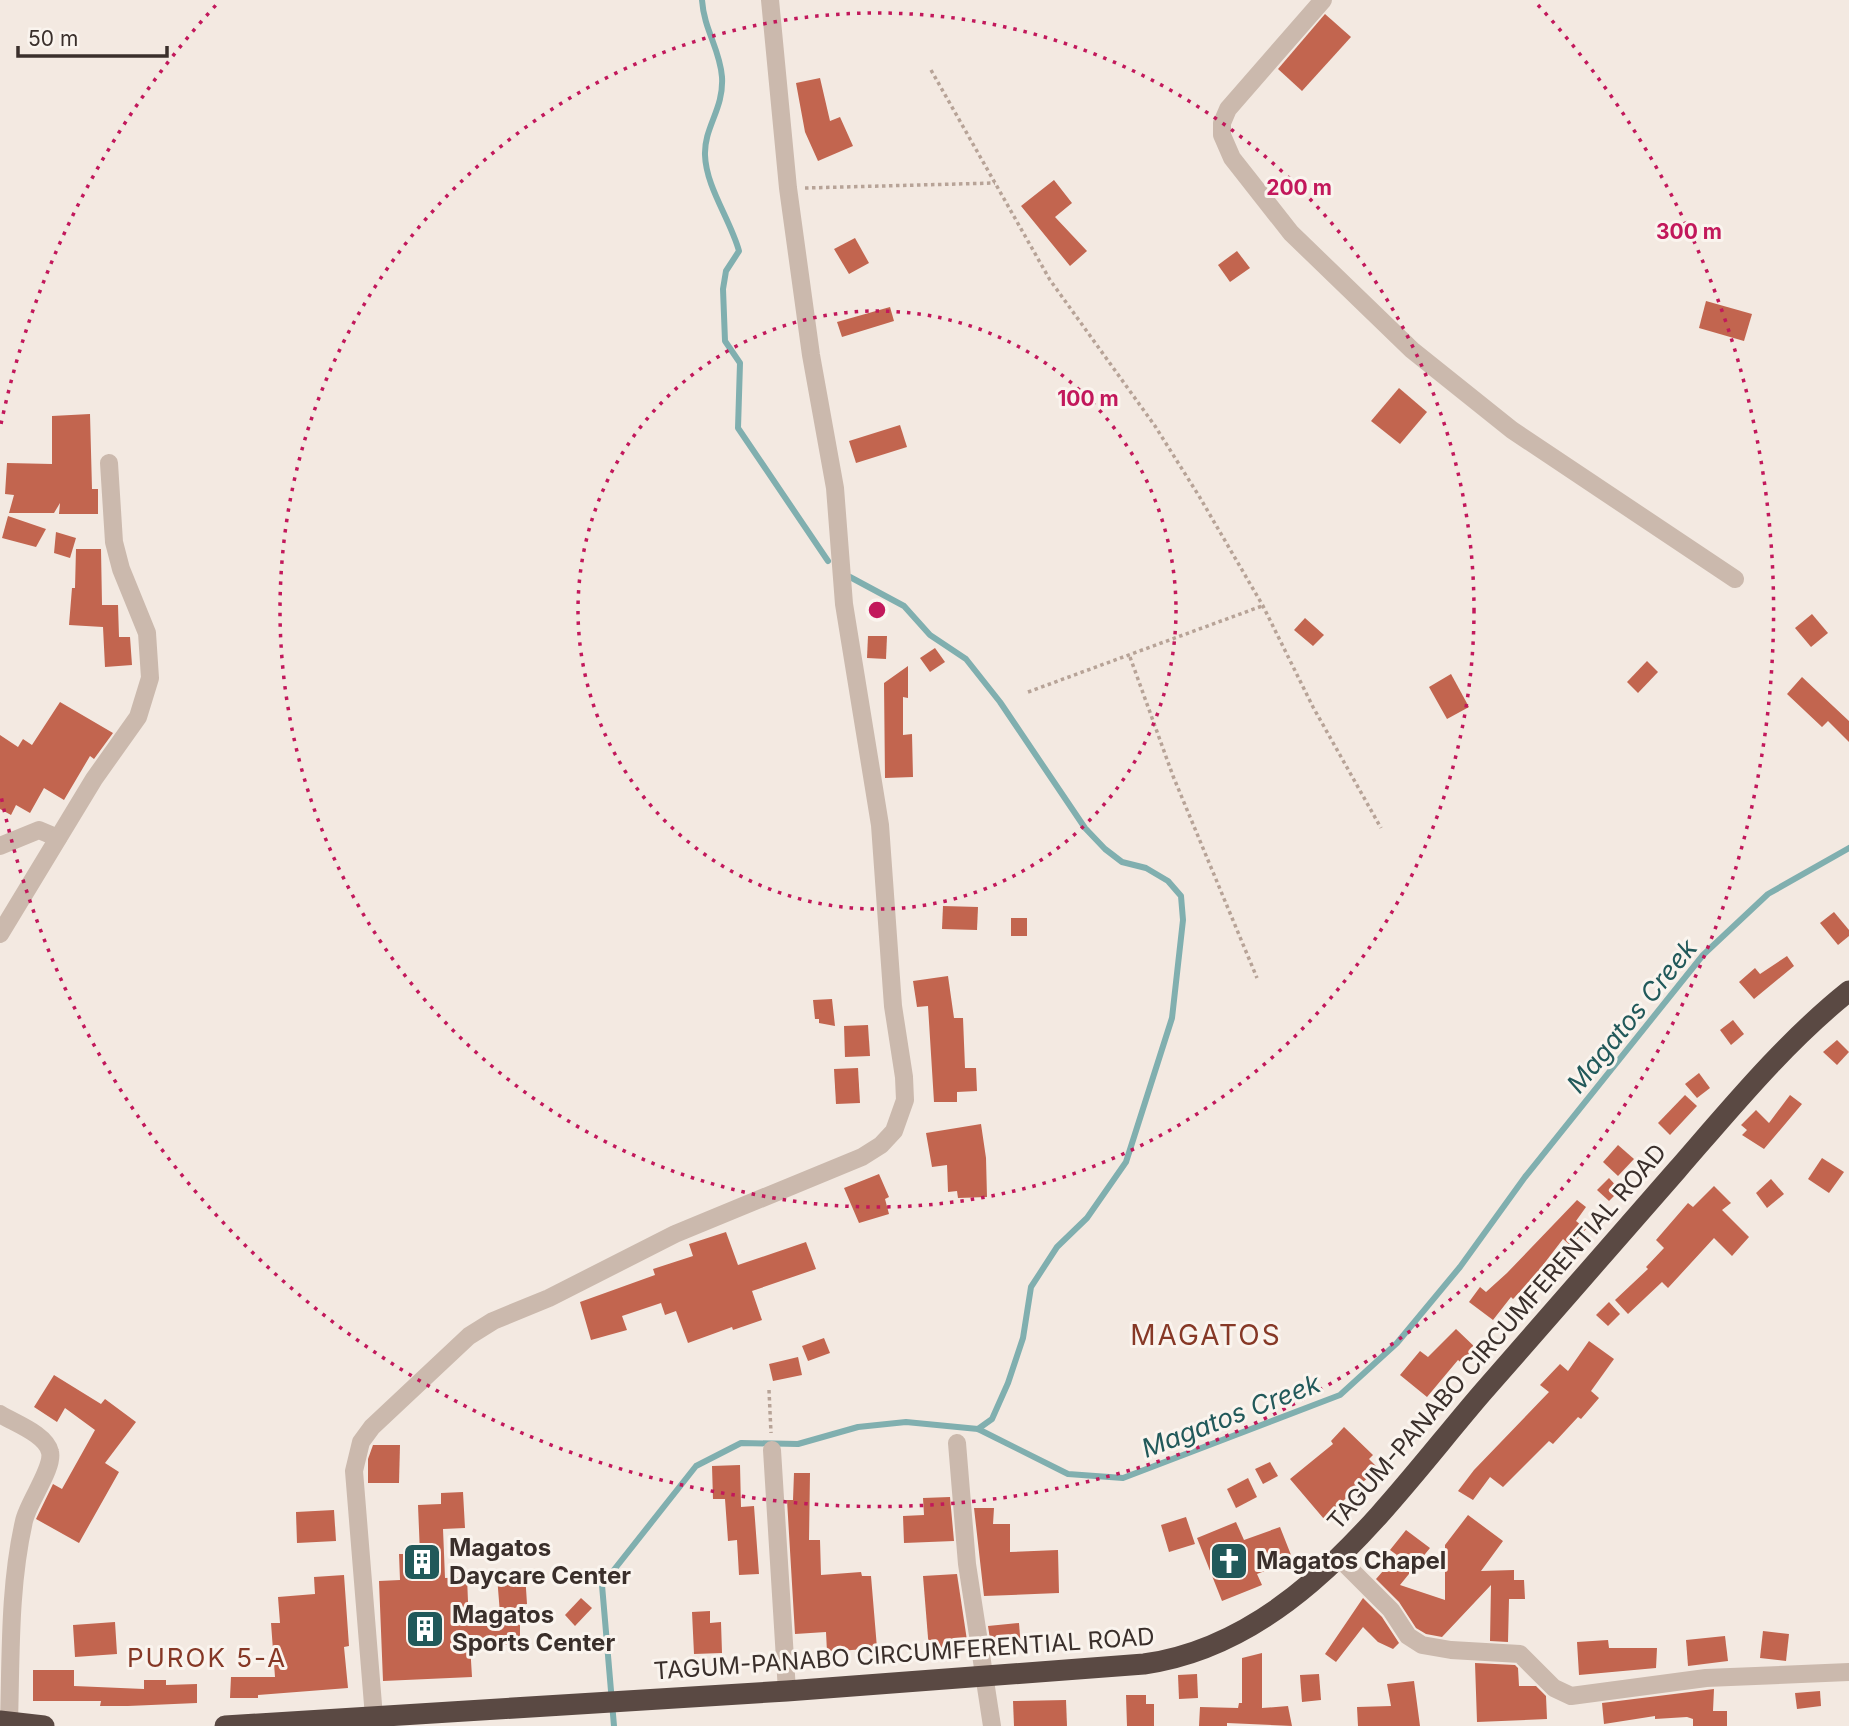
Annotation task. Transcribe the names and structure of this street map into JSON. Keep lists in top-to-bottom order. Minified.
{"streets":{"highway":["TAGUM-PANABO CIRCUMFERENTIAL ROAD"]},"districts":["MAGATOS","PUROK 5-A"],"water":["Magatos Creek"],"places":{"church":["Magatos Chapel"],"building":["Magatos Daycare Center","Magatos Sports Center"]},"scale_bar":"50 m","rings":["200 m","300 m","100 m"]}
